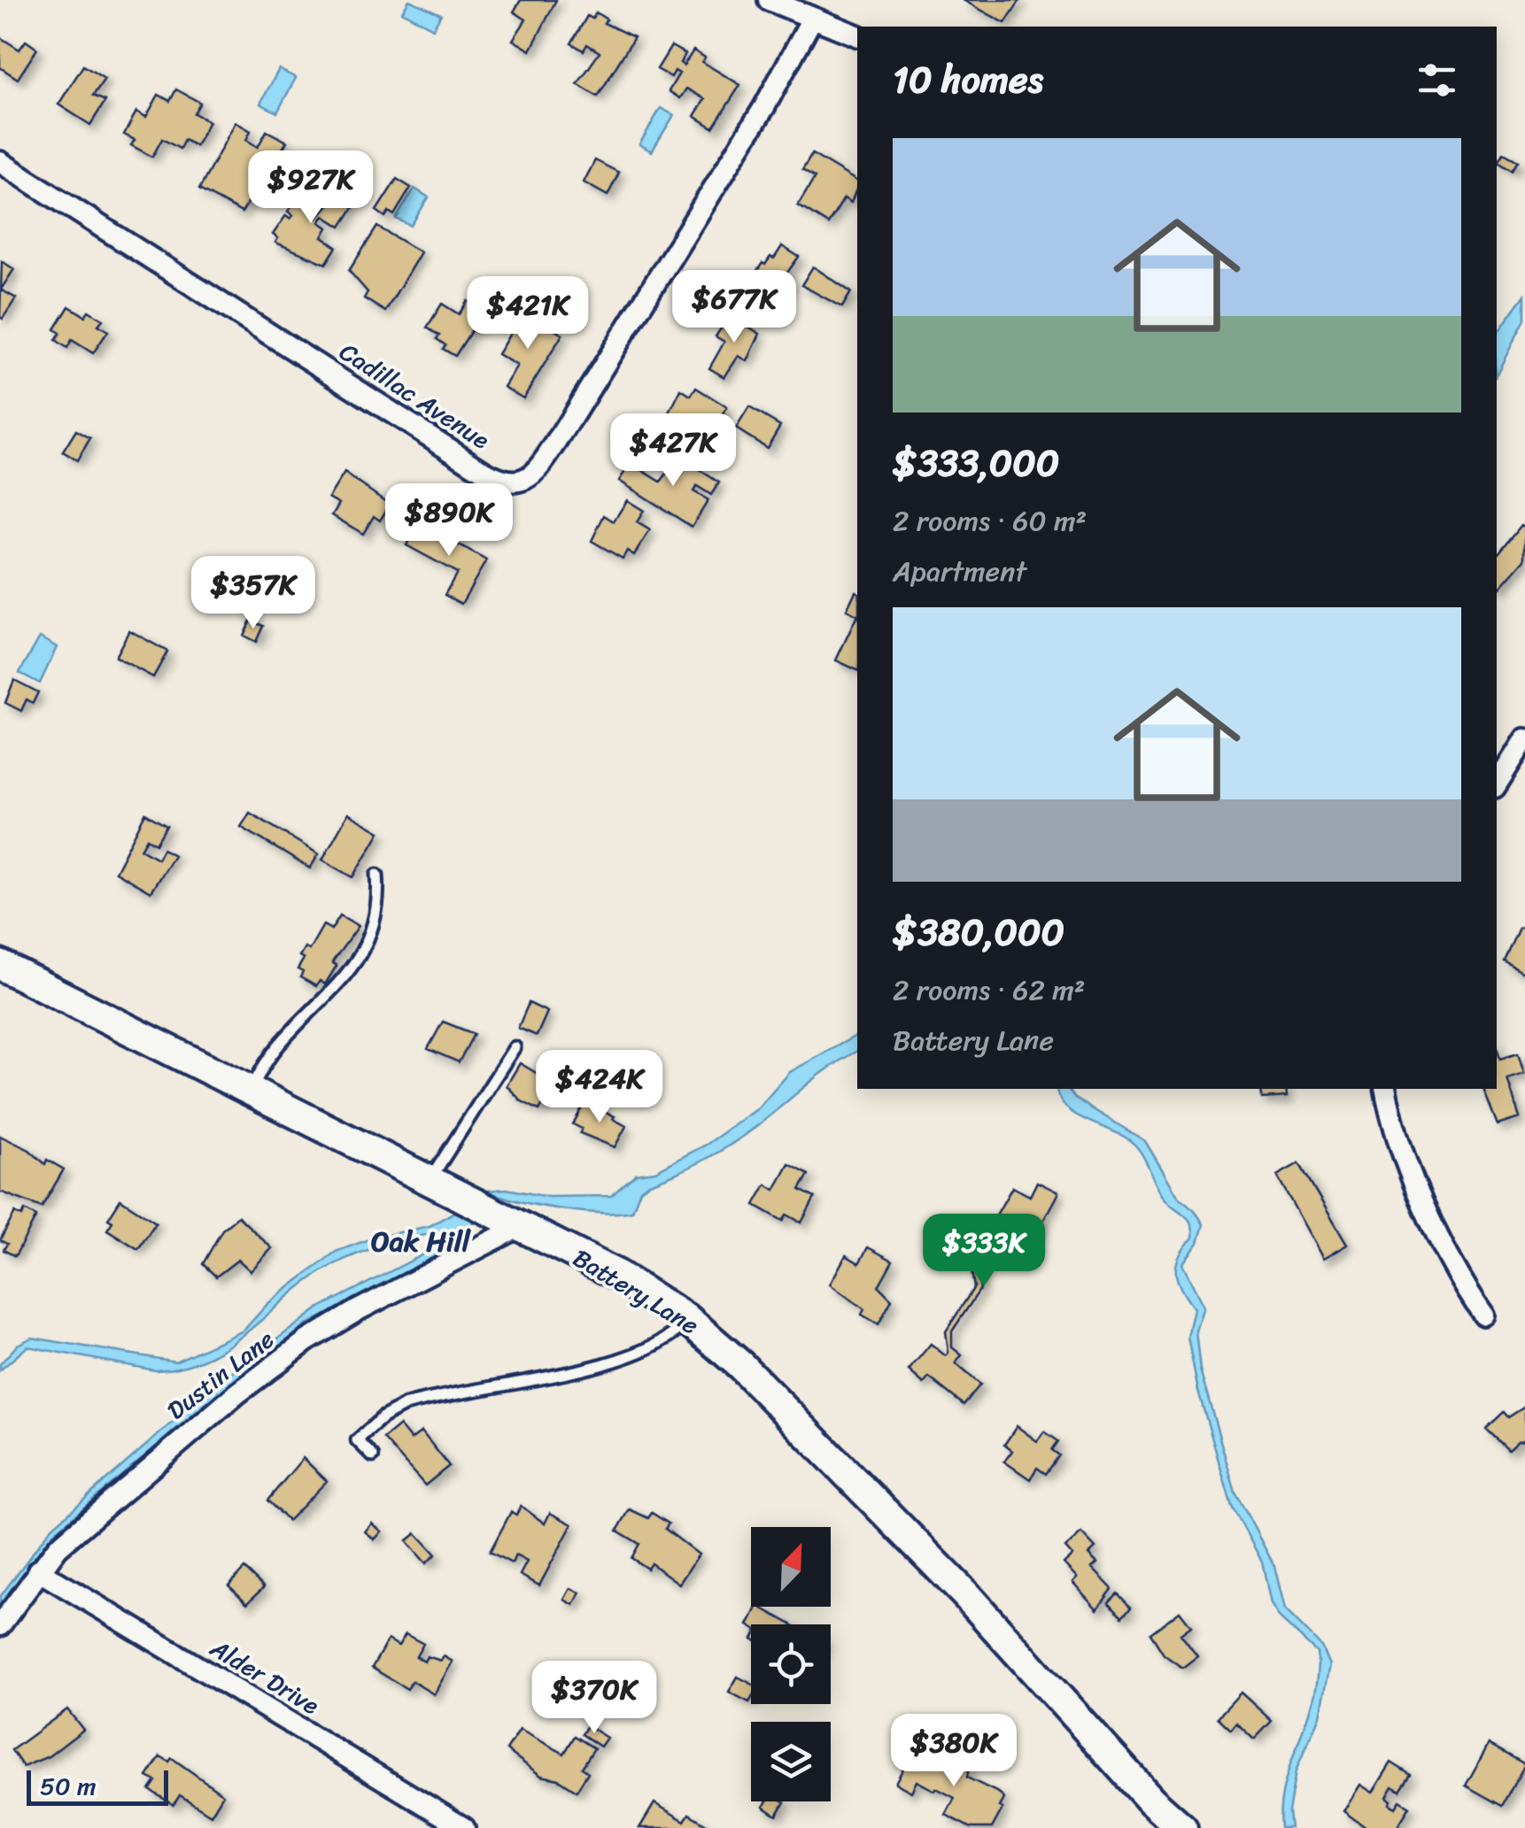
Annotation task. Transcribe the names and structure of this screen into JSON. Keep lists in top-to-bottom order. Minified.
{"streets":{"main road":["Battery Lane"],"street":["Cadillac Avenue","Dustin Lane","Alder Drive"]},"crossings":[["Battery Lane","Dustin Lane"],["Dustin Lane","Alder Drive"]],"districts":["Oak Hill"],"scale_bar":"50 m","north":"top right","page":{"heading":"10 homes","list":[{"name":"$333,000","note":"2 rooms · 60 m² · Apartment"},{"name":"$380,000","note":"2 rooms · 62 m² · Battery Lane"}],"price":["$927K","$677K","$421K","$427K","$890K","$357K","$424K","$333K","$370K","$380K"],"scale":"50 m"}}
